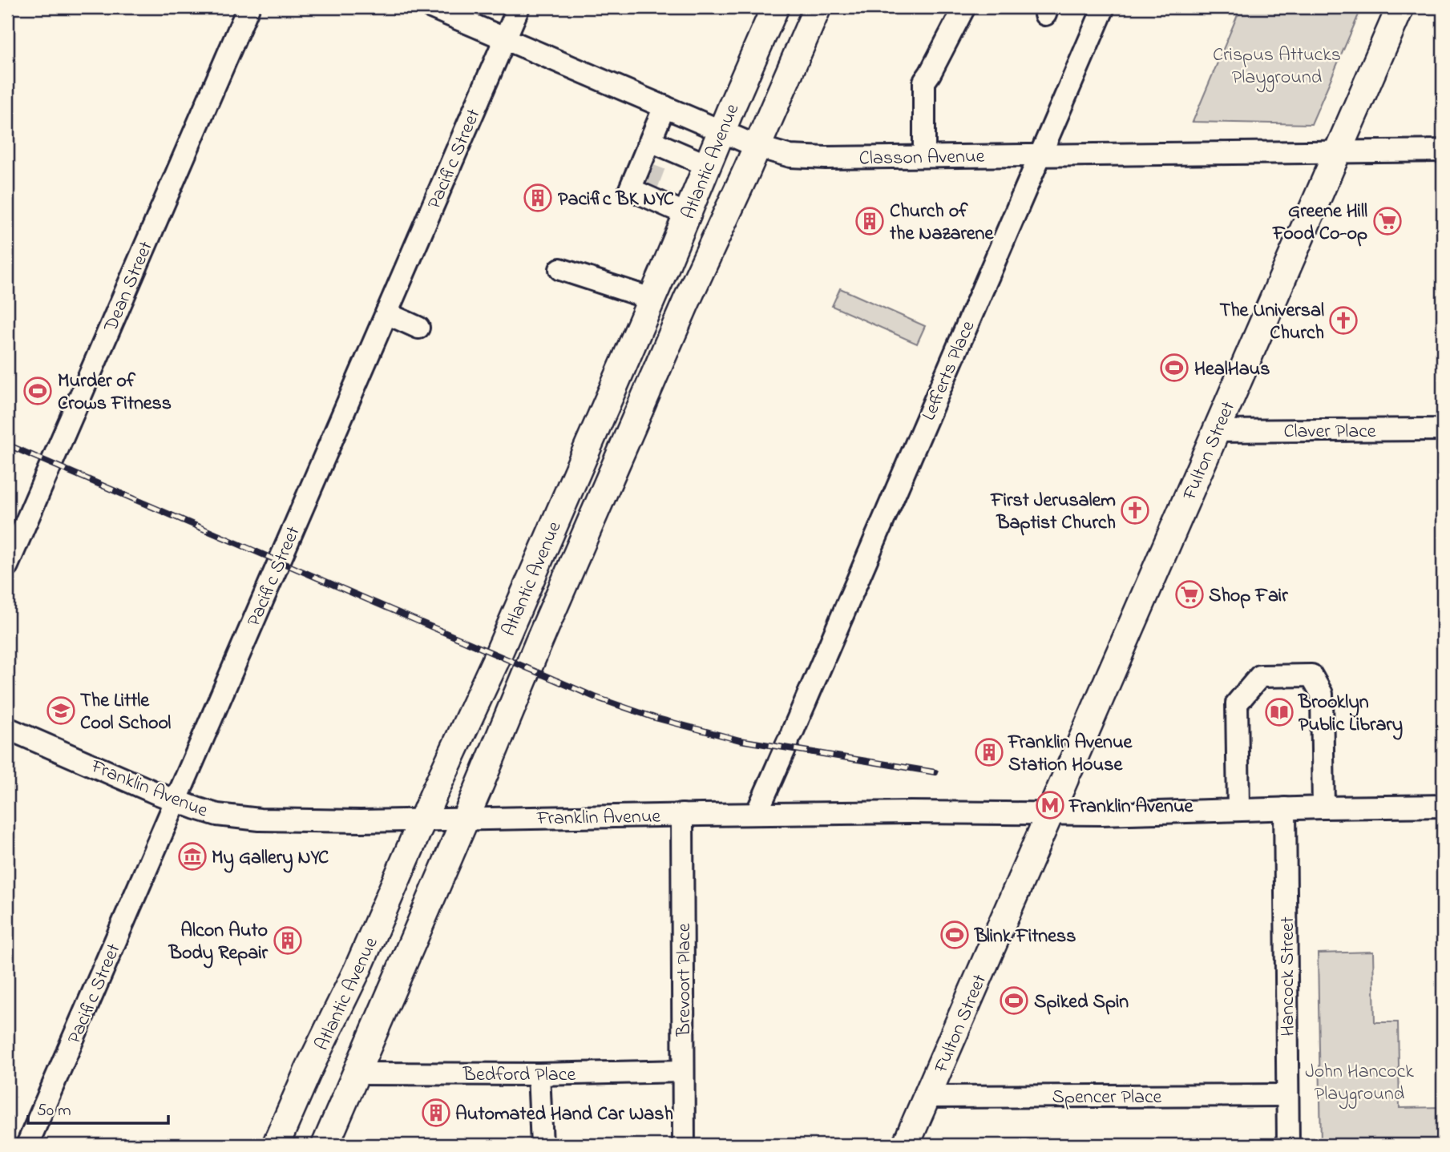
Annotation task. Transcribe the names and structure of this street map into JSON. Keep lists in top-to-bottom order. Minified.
{"streets":{"main road":["Atlantic Avenue","Fulton Street"],"street":["Classon Avenue","Pacific Street","Dean Street","Lefferts Place","Claver Place","Franklin Avenue","Hancock Street","Brevoort Place","Bedford Place","Spencer Place"]},"crossings":[["Classon Avenue","Pacific Street"],["Classon Avenue","Atlantic Avenue"],["Classon Avenue","Lefferts Place"],["Classon Avenue","Fulton Street"],["Pacific Street","Franklin Avenue"],["Atlantic Avenue","Franklin Avenue"],["Atlantic Avenue","Bedford Place"],["Lefferts Place","Franklin Avenue"],["Claver Place","Fulton Street"],["Fulton Street","Franklin Avenue"],["Fulton Street","Spencer Place"],["Franklin Avenue","Hancock Street"],["Franklin Avenue","Brevoort Place"],["Hancock Street","Spencer Place"],["Brevoort Place","Bedford Place"]],"parks":["Crispus Attucks Playground","John Hancock Playground"],"places":{"building":["Pacific BK NYC","Church of the Nazarene","Franklin Avenue Station House","Alcon Auto Body Repair","Automated Hand Car Wash"],"supermarket":["Greene Hill Food Co-op","Shop Fair"],"church":["The Universal Church","First Jerusalem Baptist Church"],"sports":["HealHaus","Murder of Crows Fitness","Blink Fitness","Spiked Spin"],"school or university":["The Little Cool School"],"library":["Brooklyn Public Library"],"metro station":["Franklin Avenue"],"museum":["My Gallery NYC"]},"scale_bar":"50 m"}
